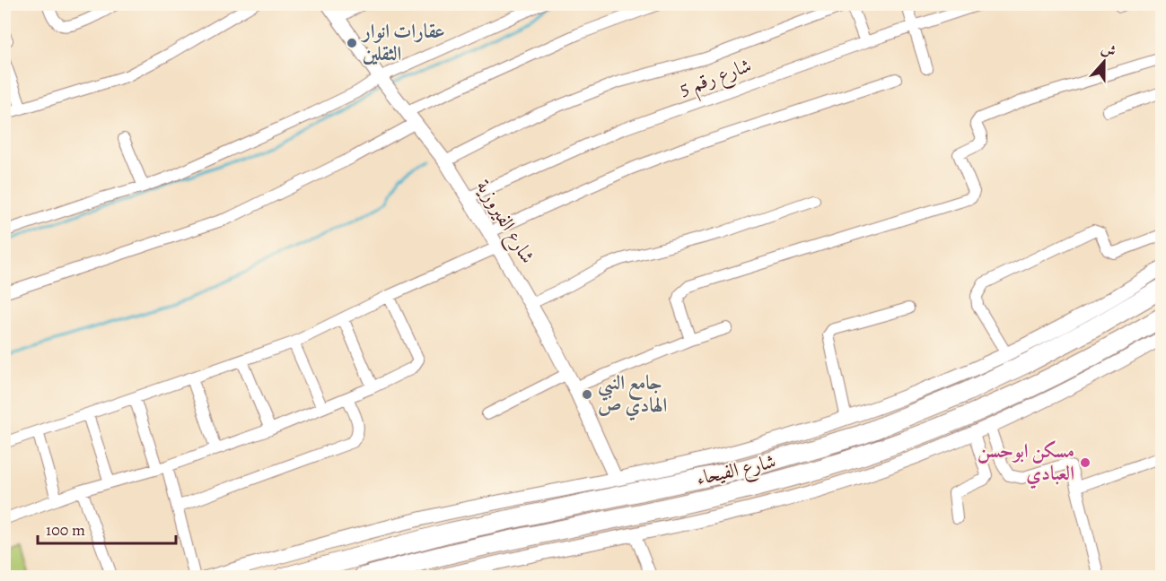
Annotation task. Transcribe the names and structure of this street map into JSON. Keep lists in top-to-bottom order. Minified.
{"streets":{"highway":["شارع الفيحاء"],"street":["شارع رقم 5","شارع الفيروزية"]},"crossings":[["شارع رقم 5","شارع الفيروزية"]],"places":["عقارات انوار الثقلين","جامع النبي الهادي ص","مسكن ابوحسن العبادي"],"scale_bar":"100 m","north":"top"}
